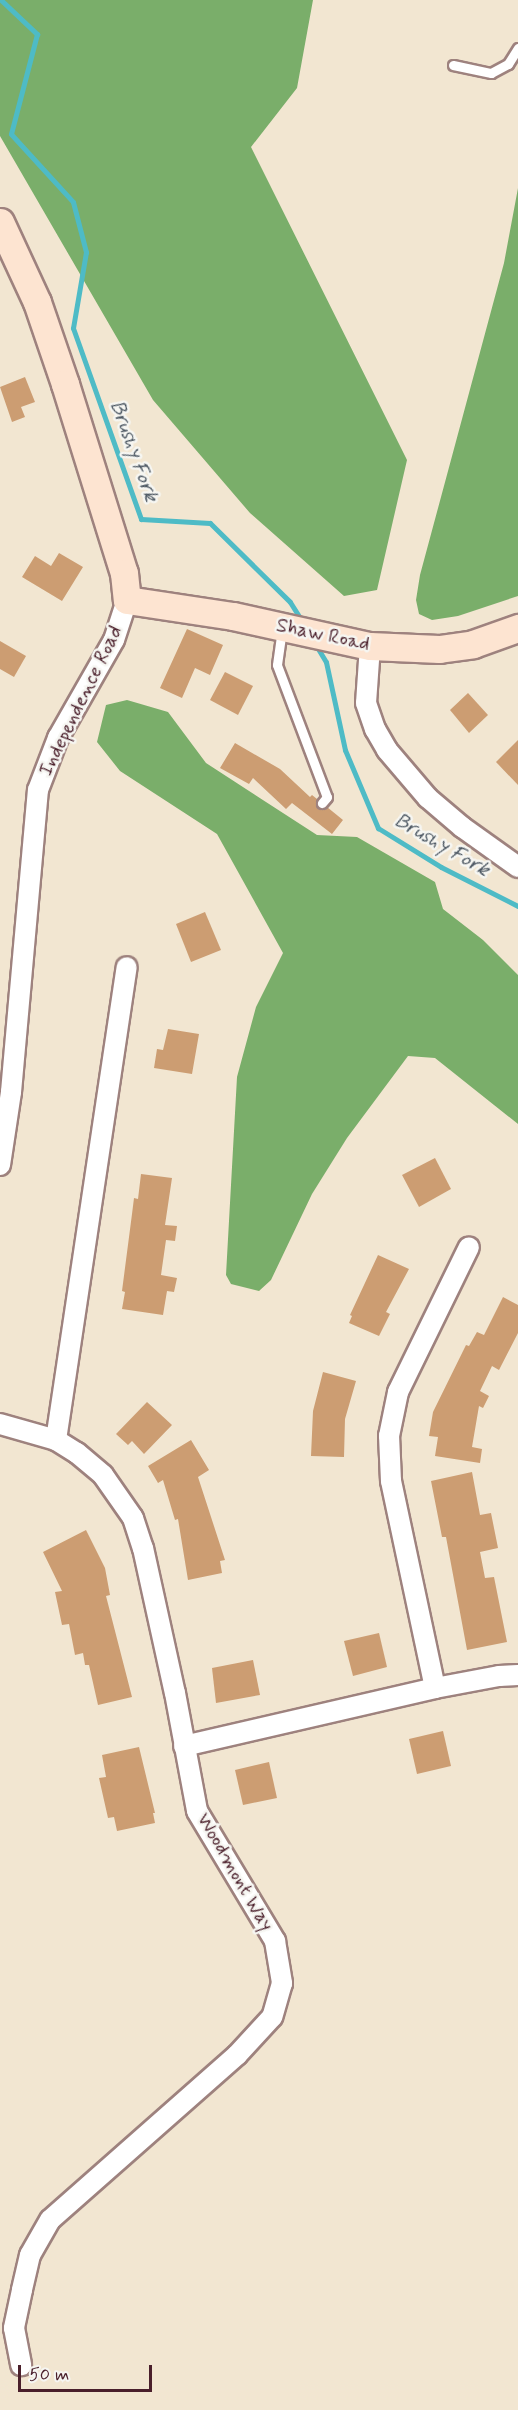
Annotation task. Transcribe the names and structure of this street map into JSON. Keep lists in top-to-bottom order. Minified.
{"streets":{"main road":["Shaw Road","Independence Road"],"street":["Woodmont Way"]},"crossings":[["Shaw Road","Independence Road"]],"water":["Brushy Fork"],"scale_bar":"50 m"}
